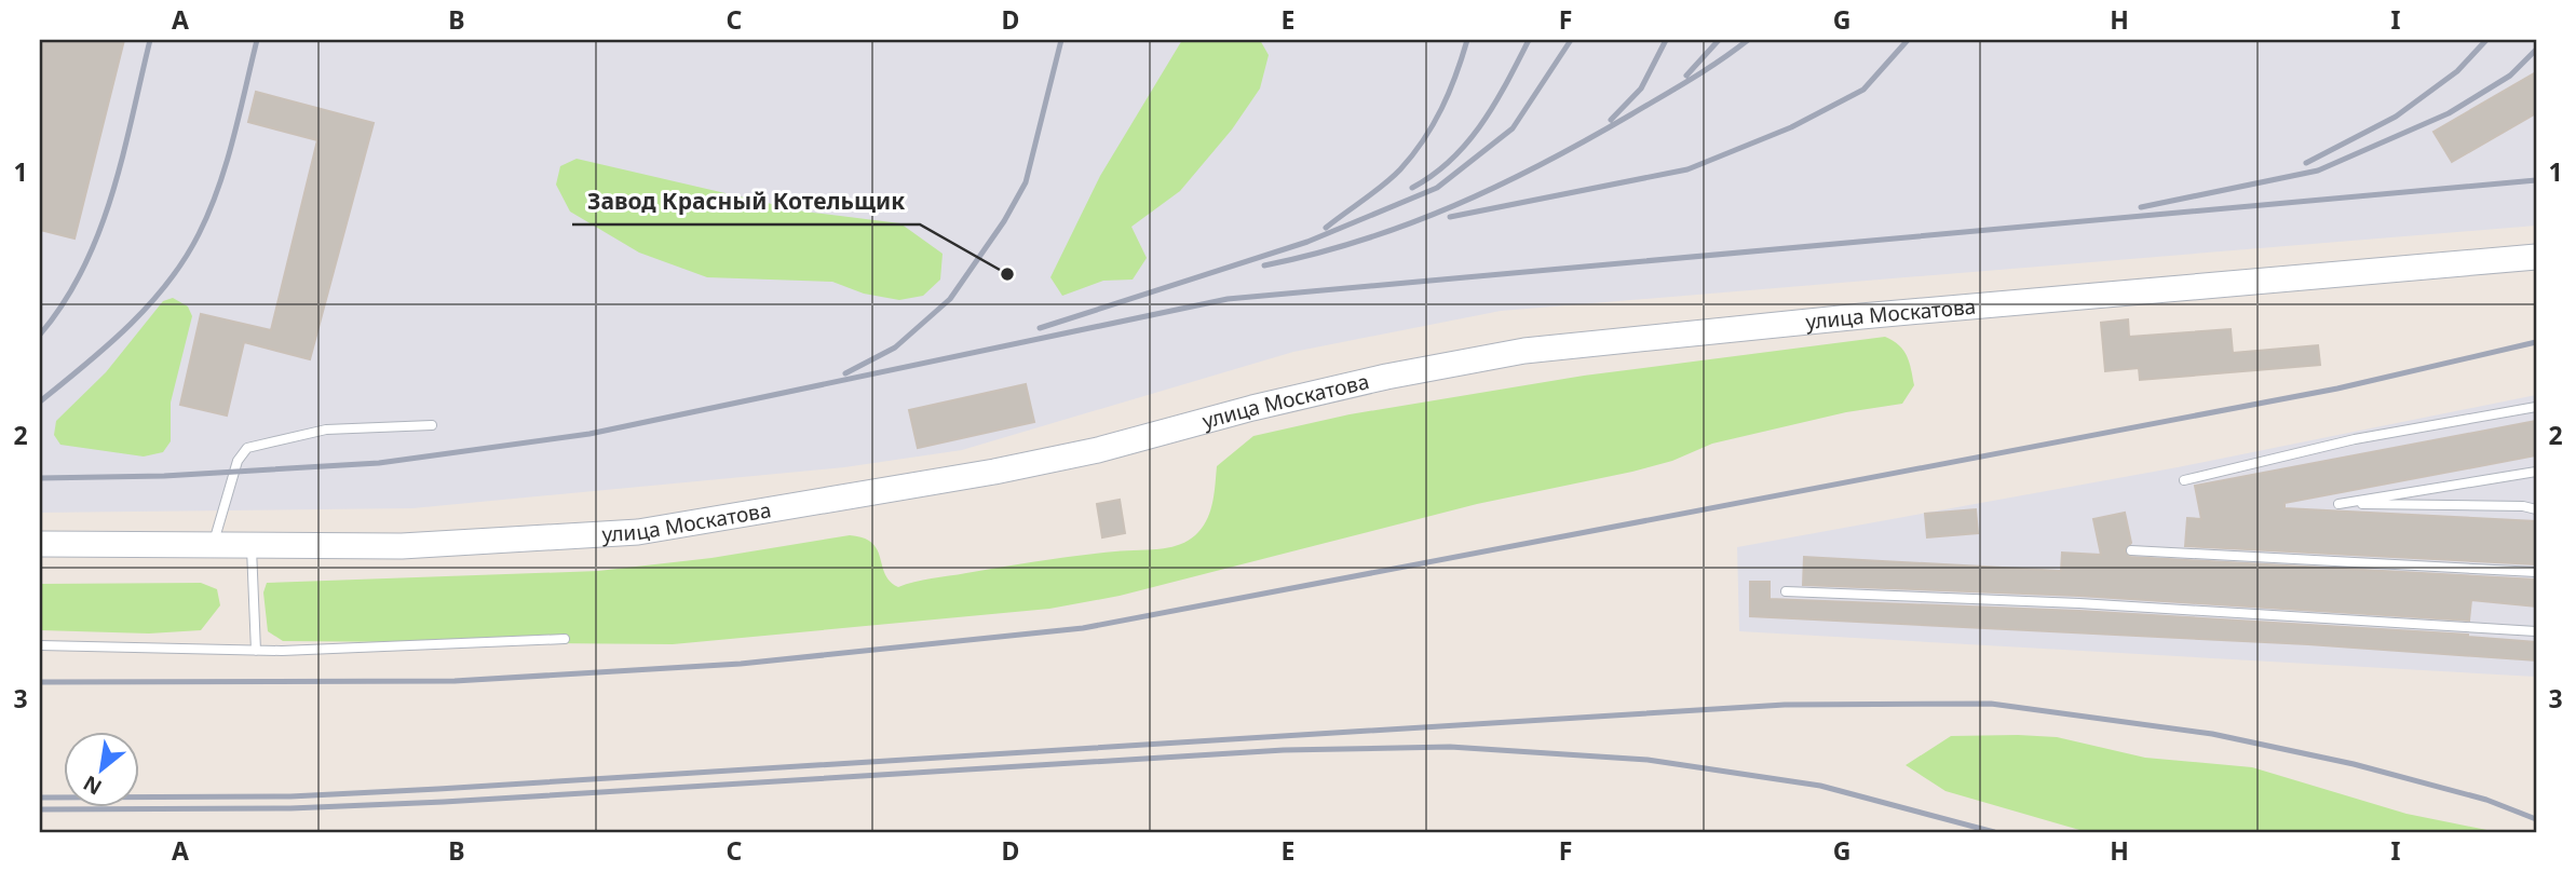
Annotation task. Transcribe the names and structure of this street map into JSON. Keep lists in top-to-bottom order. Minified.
{"streets":{"main road":["улица Москатова"]},"places":["Завод Красный Котельщик"],"north":"bottom left","grid":{"columns":["A","B","C","D","E","F","G","H","I"],"rows":["1","2","3"]}}
